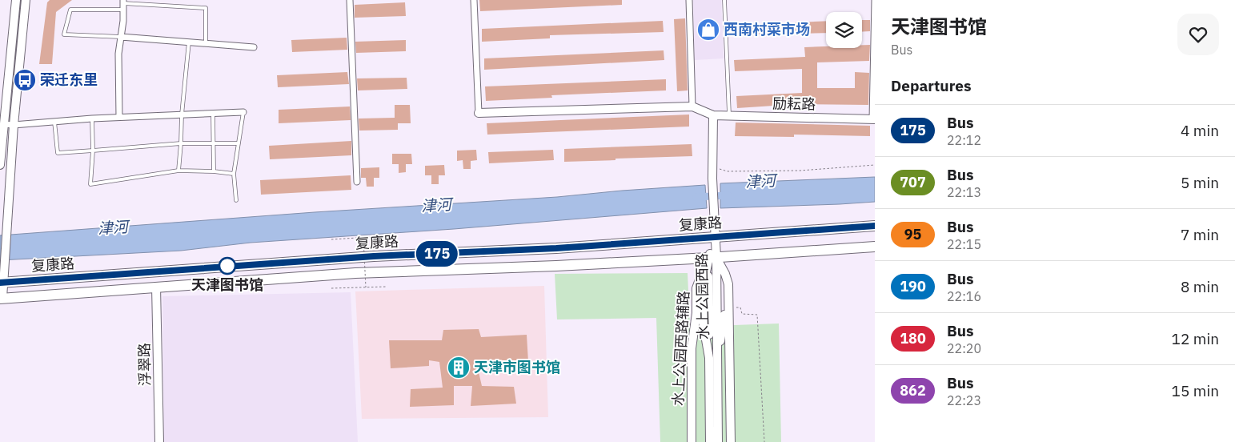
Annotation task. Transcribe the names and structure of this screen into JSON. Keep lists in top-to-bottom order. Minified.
{"streets":{"highway":["复康路"],"street":["励耘路","水上公园西路","水上公园西路辅路","浮翠路"]},"crossings":[["励耘路","水上公园西路"],["复康路","水上公园西路"],["复康路","水上公园西路辅路"],["复康路","浮翠路"],["水上公园西路","水上公园西路辅路"]],"water":["津河"],"places":{"shop":["西南村菜市场"],"bus stop":["荣迁东里"],"other":["天津图书馆"],"building":["天津市图书馆"]},"lines":["bus line 175"],"page":{"on_map":"175","heading":[["天津图书馆","Bus"],"Departures"],"list":[{"mark":"175","name":"Bus","note":"22:12","value":"4 min"},{"mark":"707","name":"Bus","note":"22:13","value":"5 min"},{"mark":"95","name":"Bus","note":"22:15","value":"7 min"},{"mark":"190","name":"Bus","note":"22:16","value":"8 min"},{"mark":"180","name":"Bus","note":"22:20","value":"12 min"},{"mark":"862","name":"Bus","note":"22:23","value":"15 min"}]}}
